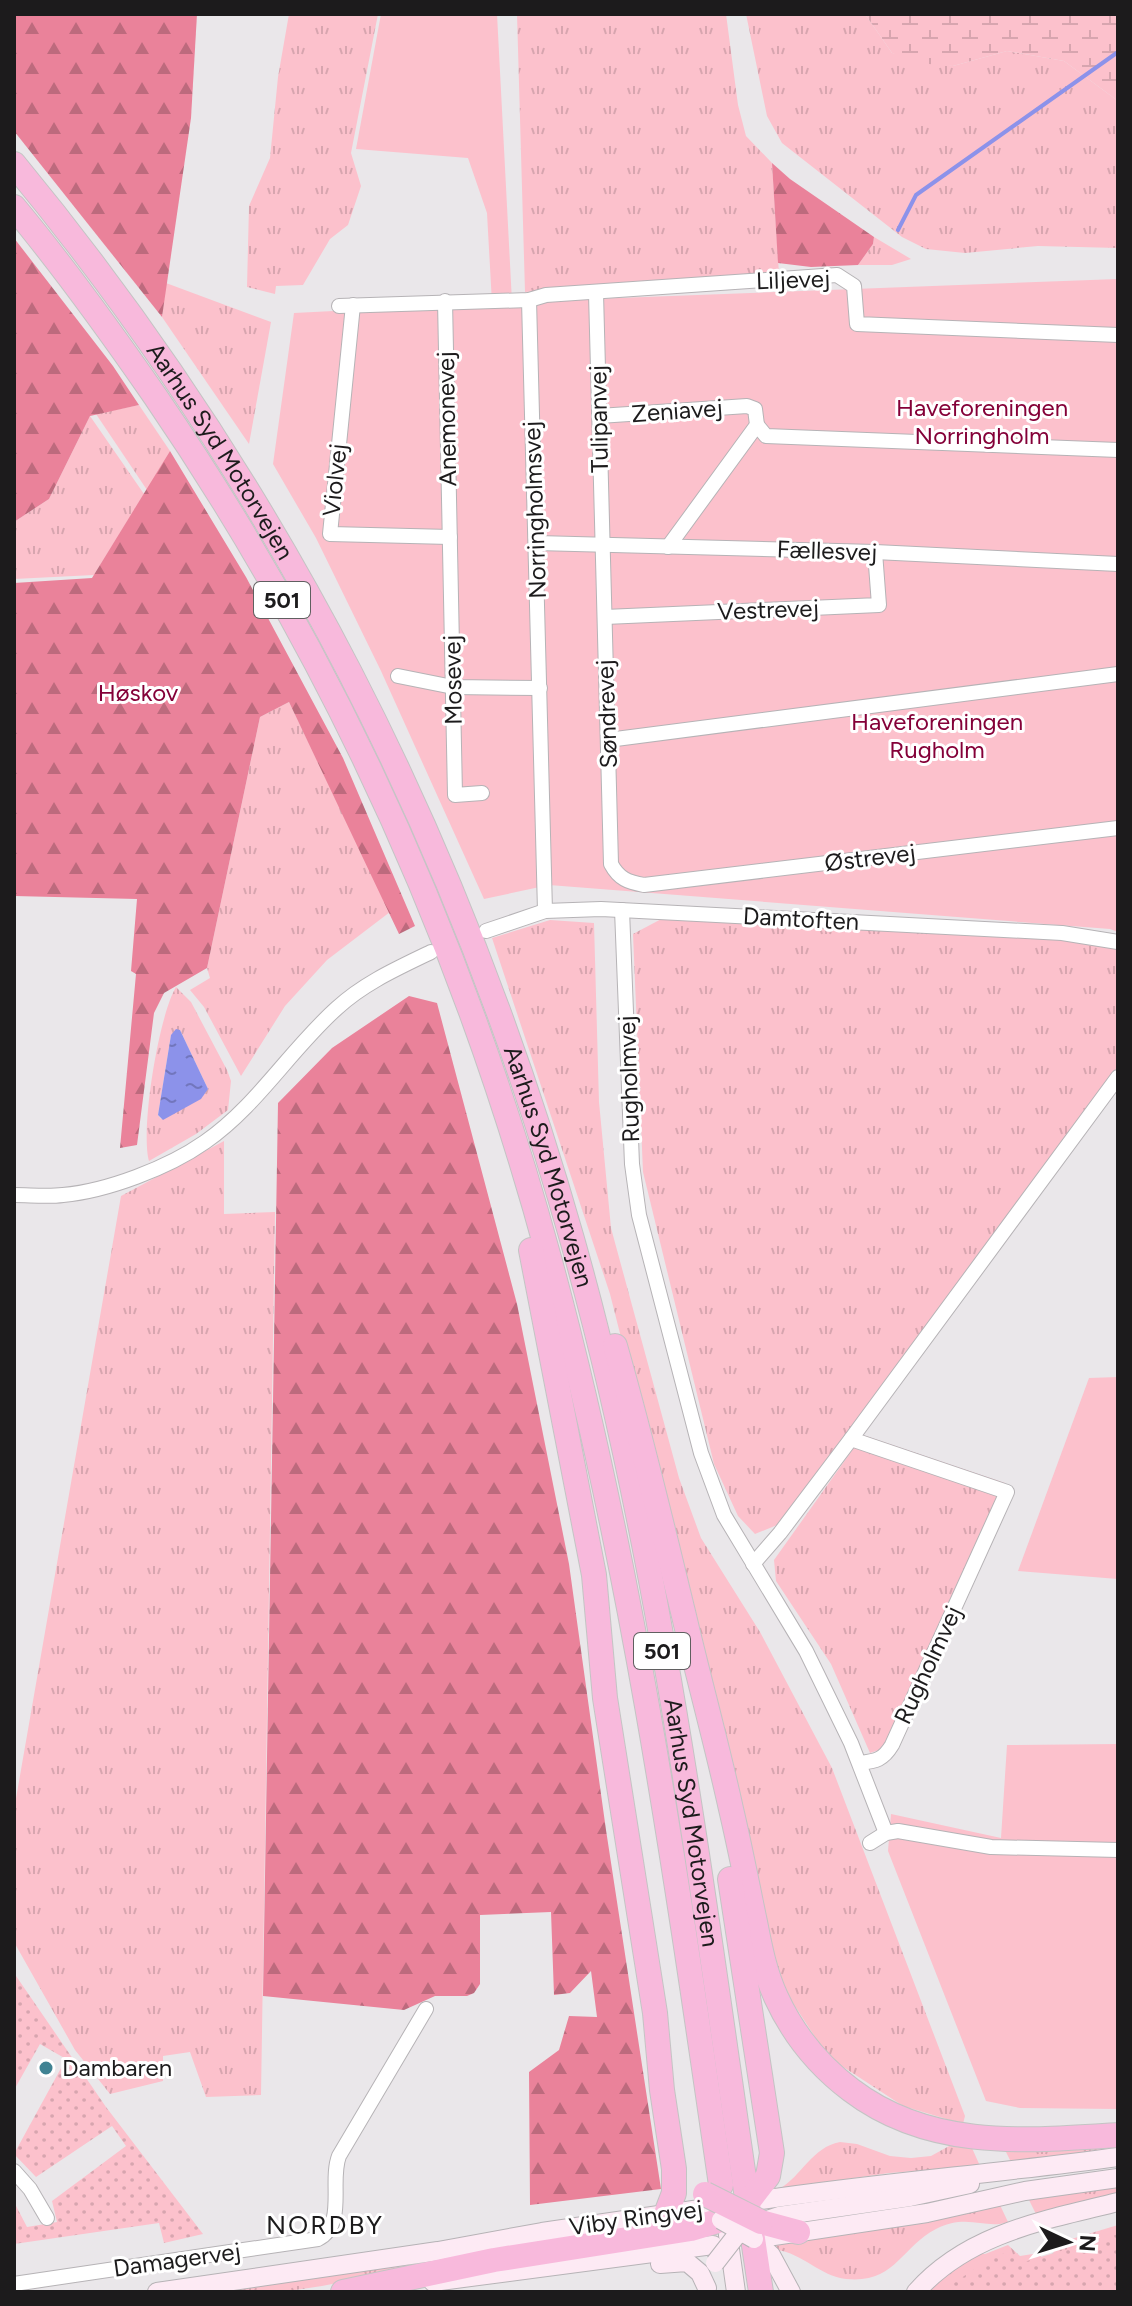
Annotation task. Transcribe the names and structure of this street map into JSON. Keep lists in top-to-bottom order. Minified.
{"streets":{"highway":["Aarhus Syd Motorvejen","501"],"main road":["Viby Ringvej"],"street":["Liljevej","Zeniavej","Anemonevej","Tulipanvej","Violvej","Norringholmsvej","Fællesvej","Vestrevej","Mosevej","Søndrevej","Østrevej","Damtoften","Rugholmvej","Damagervej"]},"crossings":[["Liljevej","Tulipanvej"],["Liljevej","Norringholmsvej"],["Zeniavej","Tulipanvej"],["Anemonevej","Violvej"],["Anemonevej","Mosevej"],["Tulipanvej","Fællesvej"],["Tulipanvej","Søndrevej"],["Aarhus Syd Motorvejen","Viby Ringvej"],["Violvej","Mosevej"],["Norringholmsvej","Fællesvej"],["Norringholmsvej","Damtoften"],["Fællesvej","Vestrevej"],["Fællesvej","Søndrevej"],["Vestrevej","Søndrevej"],["Søndrevej","Østrevej"],["Damtoften","Rugholmvej"]],"districts":["NORDBY"],"parks":["Haveforeningen Norringholm","Høskov","Haveforeningen Rugholm"],"places":["Dambaren"],"north":"right"}
